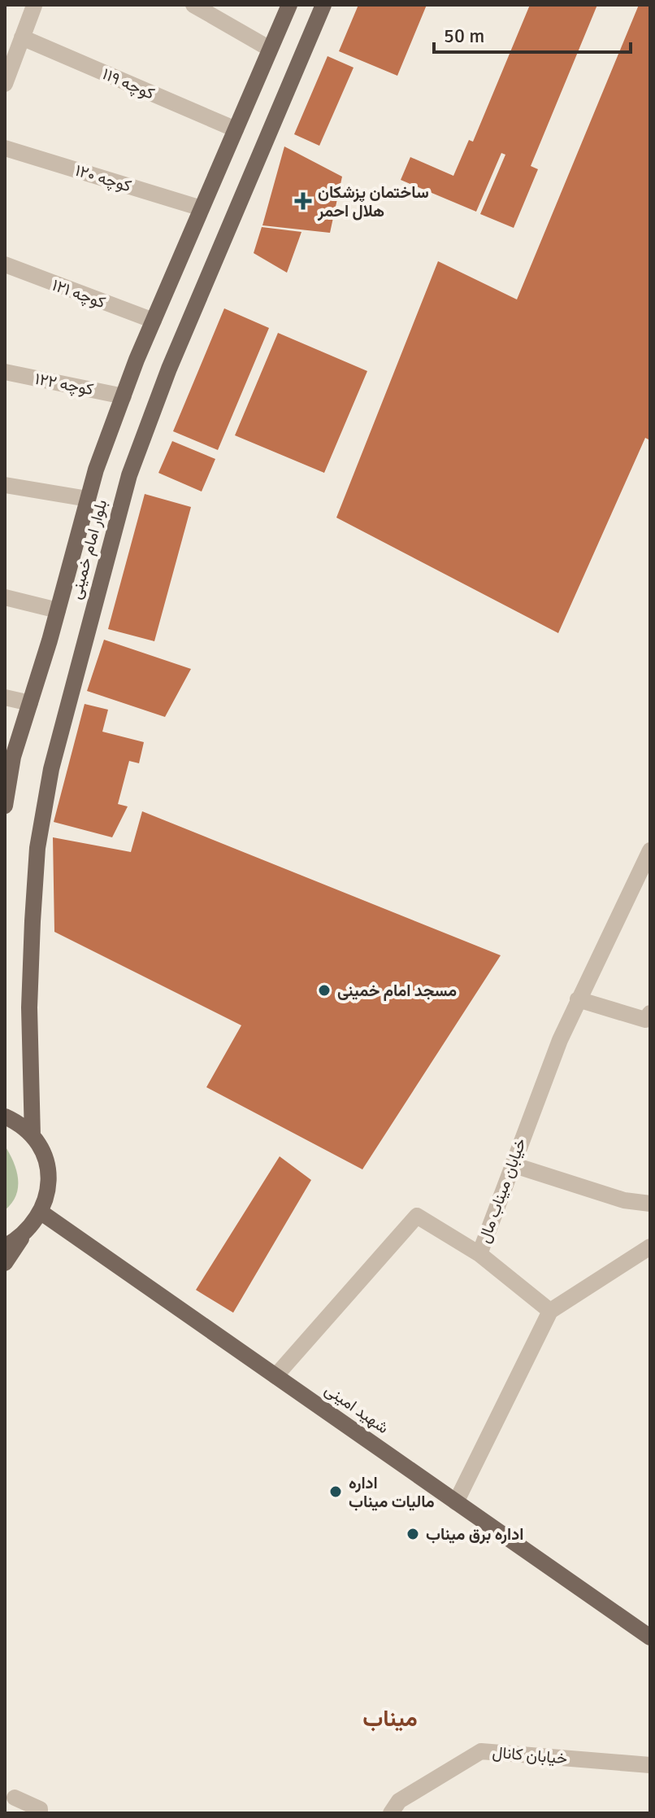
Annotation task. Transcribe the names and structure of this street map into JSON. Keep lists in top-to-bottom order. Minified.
{"streets":{"main road":["بلوار امام خمینی","شهید امینی"],"street":["کوچه ۱۱۹","کوچه ۱۲۰","کوچه ۱۲۱","کوچه ۱۲۲","خیابان میناب مال","خیابان کانال"]},"crossings":[["کوچه ۱۱۹","بلوار امام خمینی"],["کوچه ۱۲۰","بلوار امام خمینی"],["کوچه ۱۲۱","بلوار امام خمینی"],["کوچه ۱۲۲","بلوار امام خمینی"]],"districts":["میناب"],"places":{"health":["ساختمان پزشکان هلال احمر"],"other":["مسجد امام خمینی","اداره مالیات میناب","اداره برق میناب"]},"scale_bar":"50 m"}
